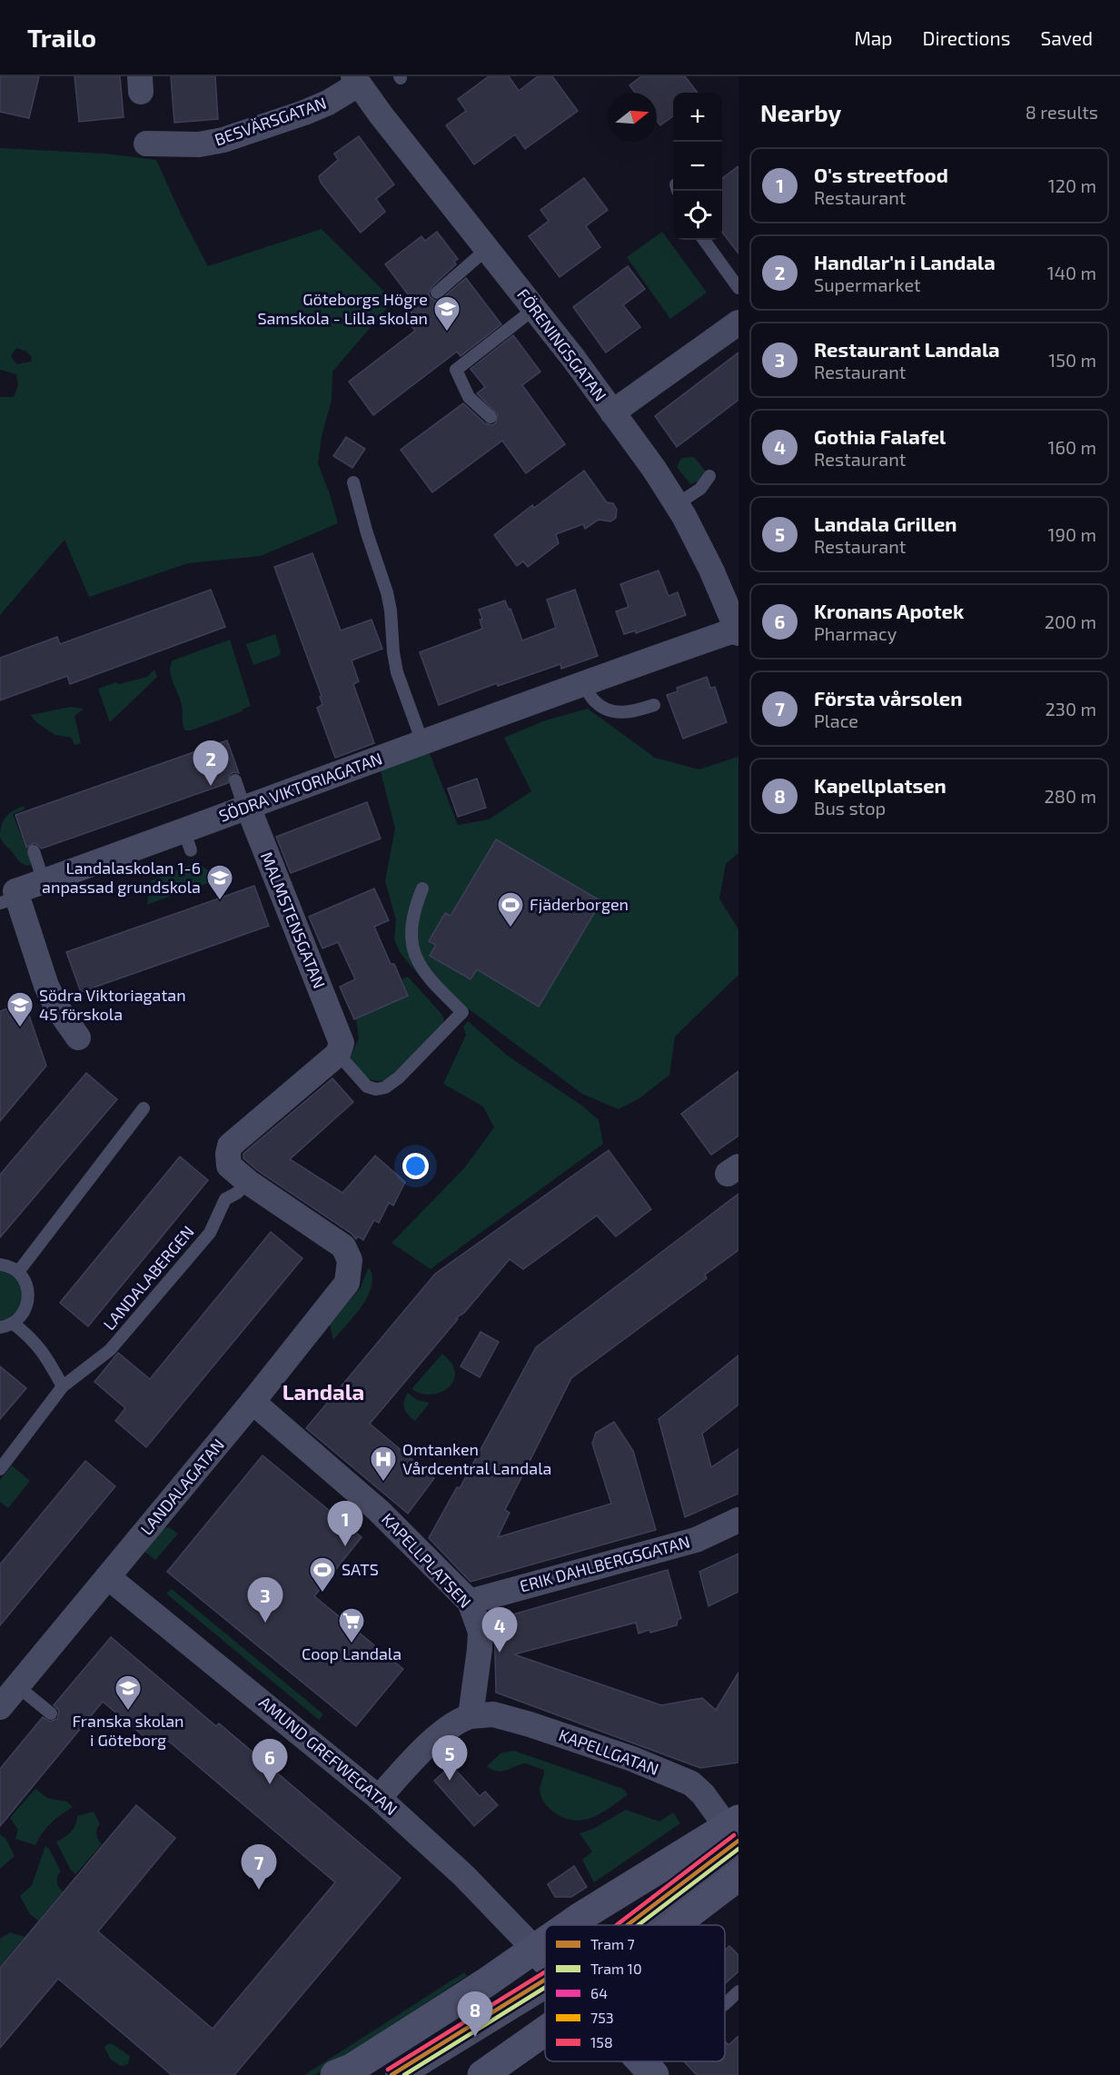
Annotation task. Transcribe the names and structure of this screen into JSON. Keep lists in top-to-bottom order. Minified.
{"streets":{"street":["BESVÄRSGATAN","FÖRENINGSGATAN","SÖDRA VIKTORIAGATAN","MALMSTENSGATAN","LANDALAGATAN","KAPELLPLATSEN","ERIK DAHLBERGSGATAN","KAPELLGATAN","AMUND GREFWEGATAN"],"lane":["LANDALABERGEN"]},"crossings":[["BESVÄRSGATAN","FÖRENINGSGATAN"],["FÖRENINGSGATAN","SÖDRA VIKTORIAGATAN"],["SÖDRA VIKTORIAGATAN","MALMSTENSGATAN"],["LANDALABERGEN","LANDALAGATAN"],["LANDALAGATAN","KAPELLPLATSEN"],["LANDALAGATAN","AMUND GREFWEGATAN"],["KAPELLPLATSEN","ERIK DAHLBERGSGATAN"],["KAPELLPLATSEN","KAPELLGATAN"]],"districts":["Landala"],"places":{"school or university":["Göteborgs Högre Samskola - Lilla skolan","Landalaskolan 1-6 anpassad grundskola","Södra Viktoriagatan 45 förskola","Franska skolan i Göteborg"],"sports":["Fjäderborgen","SATS"],"hospital":["Omtanken Vårdcentral Landala"],"supermarket":["Coop Landala"]},"lines":["transit line 158","tram line 7","transit line 64","tram line 10","transit line 753"],"legend":["Tram 7","Tram 10","64","753","158"],"north":"right","page":{"header":"Trailo","nav":["Map","Directions","Saved"],"heading":["Nearby","8 results"],"map_buttons":["+","−"],"list":[{"mark":"1","name":"O's streetfood","note":"Restaurant","value":"120 m"},{"mark":"2","name":"Handlar'n i Landala","note":"Supermarket","value":"140 m"},{"mark":"3","name":"Restaurant Landala","note":"Restaurant","value":"150 m"},{"mark":"4","name":"Gothia Falafel","note":"Restaurant","value":"160 m"},{"mark":"5","name":"Landala Grillen","note":"Restaurant","value":"190 m"},{"mark":"6","name":"Kronans Apotek","note":"Pharmacy","value":"200 m"},{"mark":"7","name":"Första vårsolen","note":"Place","value":"230 m"},{"mark":"8","name":"Kapellplatsen","note":"Bus stop","value":"280 m"}],"pins":["2","1","3","4","5","6","7","8"]}}
